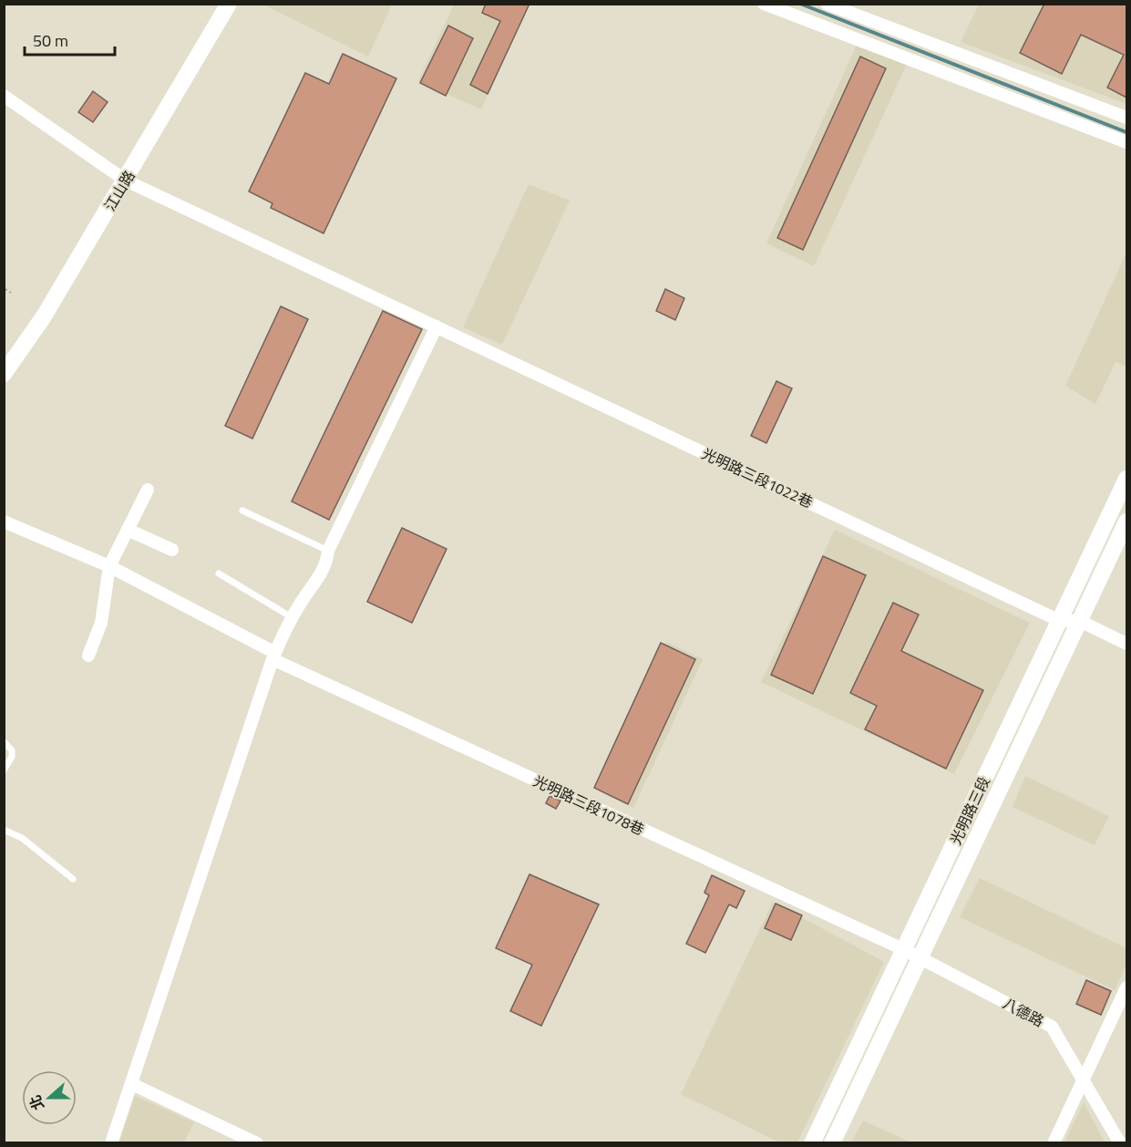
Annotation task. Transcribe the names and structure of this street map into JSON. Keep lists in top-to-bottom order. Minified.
{"streets":{"street":["江山路","光明路三段1022巷","光明路三段1078巷","光明路三段","八德路"]},"crossings":[["江山路","光明路三段1022巷"],["光明路三段1022巷","光明路三段"],["光明路三段1078巷","光明路三段"],["光明路三段1078巷","八德路"],["光明路三段","八德路"]],"scale_bar":"50 m","north":"left"}
